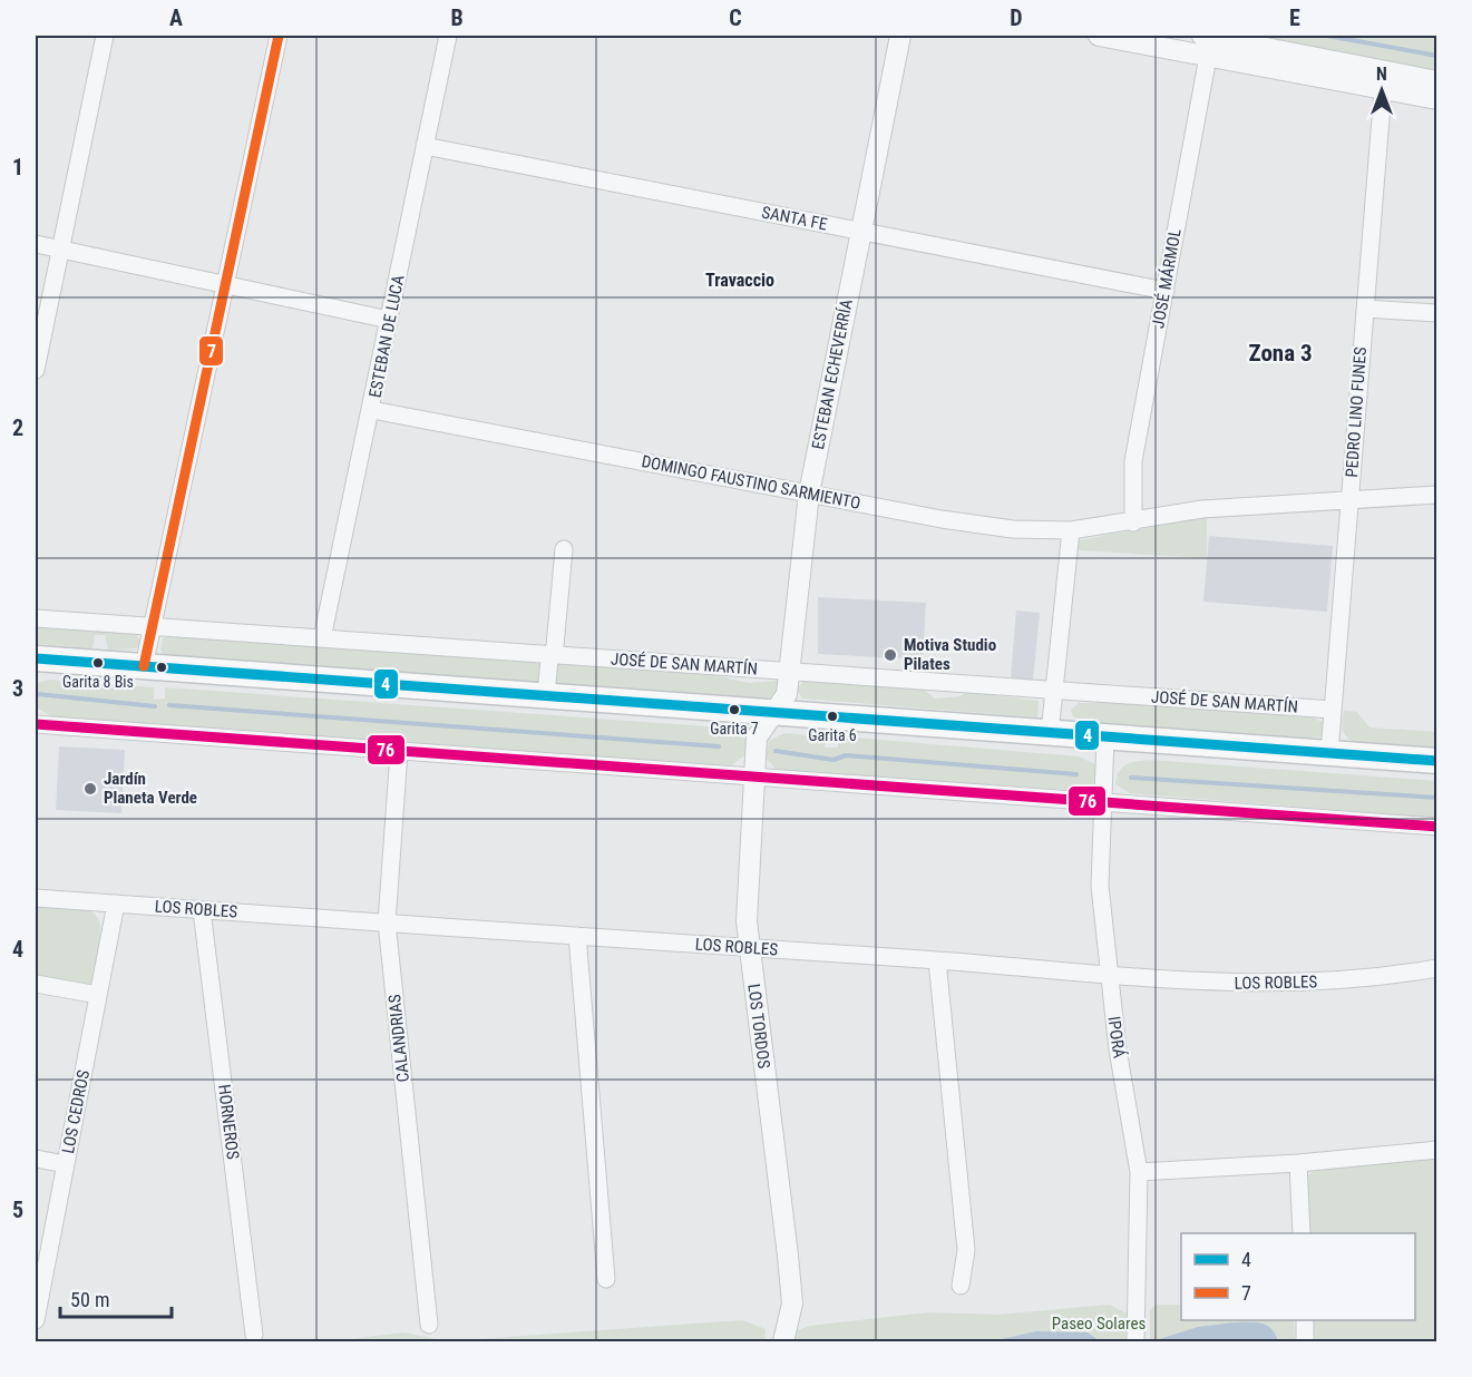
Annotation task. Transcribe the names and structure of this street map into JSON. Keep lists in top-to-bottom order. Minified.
{"streets":{"street":["SANTA FE","JOSÉ MÁRMOL","ESTEBAN DE LUCA","ESTEBAN ECHEVERRÍA","PEDRO LINO FUNES","DOMINGO FAUSTINO SARMIENTO","JOSÉ DE SAN MARTÍN","LOS ROBLES","LOS TORDOS","IPORÁ","CALANDRIAS","LOS CEDROS","HORNEROS"]},"crossings":[["SANTA FE","JOSÉ MÁRMOL"],["SANTA FE","ESTEBAN DE LUCA"],["SANTA FE","ESTEBAN ECHEVERRÍA"],["JOSÉ MÁRMOL","DOMINGO FAUSTINO SARMIENTO"],["ESTEBAN DE LUCA","DOMINGO FAUSTINO SARMIENTO"],["ESTEBAN DE LUCA","JOSÉ DE SAN MARTÍN"],["ESTEBAN ECHEVERRÍA","DOMINGO FAUSTINO SARMIENTO"],["ESTEBAN ECHEVERRÍA","JOSÉ DE SAN MARTÍN"],["ESTEBAN ECHEVERRÍA","LOS TORDOS"],["PEDRO LINO FUNES","DOMINGO FAUSTINO SARMIENTO"],["PEDRO LINO FUNES","JOSÉ DE SAN MARTÍN"],["LOS ROBLES","LOS TORDOS"],["LOS ROBLES","IPORÁ"],["LOS ROBLES","CALANDRIAS"],["LOS ROBLES","LOS CEDROS"],["LOS ROBLES","HORNEROS"]],"districts":["Travaccio","Zona 3"],"parks":["Paseo Solares"],"places":["Motiva Studio Pilates","Garita 8 Bis","Garita 7","Garita 6","Jardín Planeta Verde"],"lines":["transit line 7","transit line 4","transit line 76"],"legend":["4","7"],"scale_bar":"50 m","north":"top","grid":{"columns":["A","B","C","D","E"],"rows":["1","2","3","4","5"]}}
